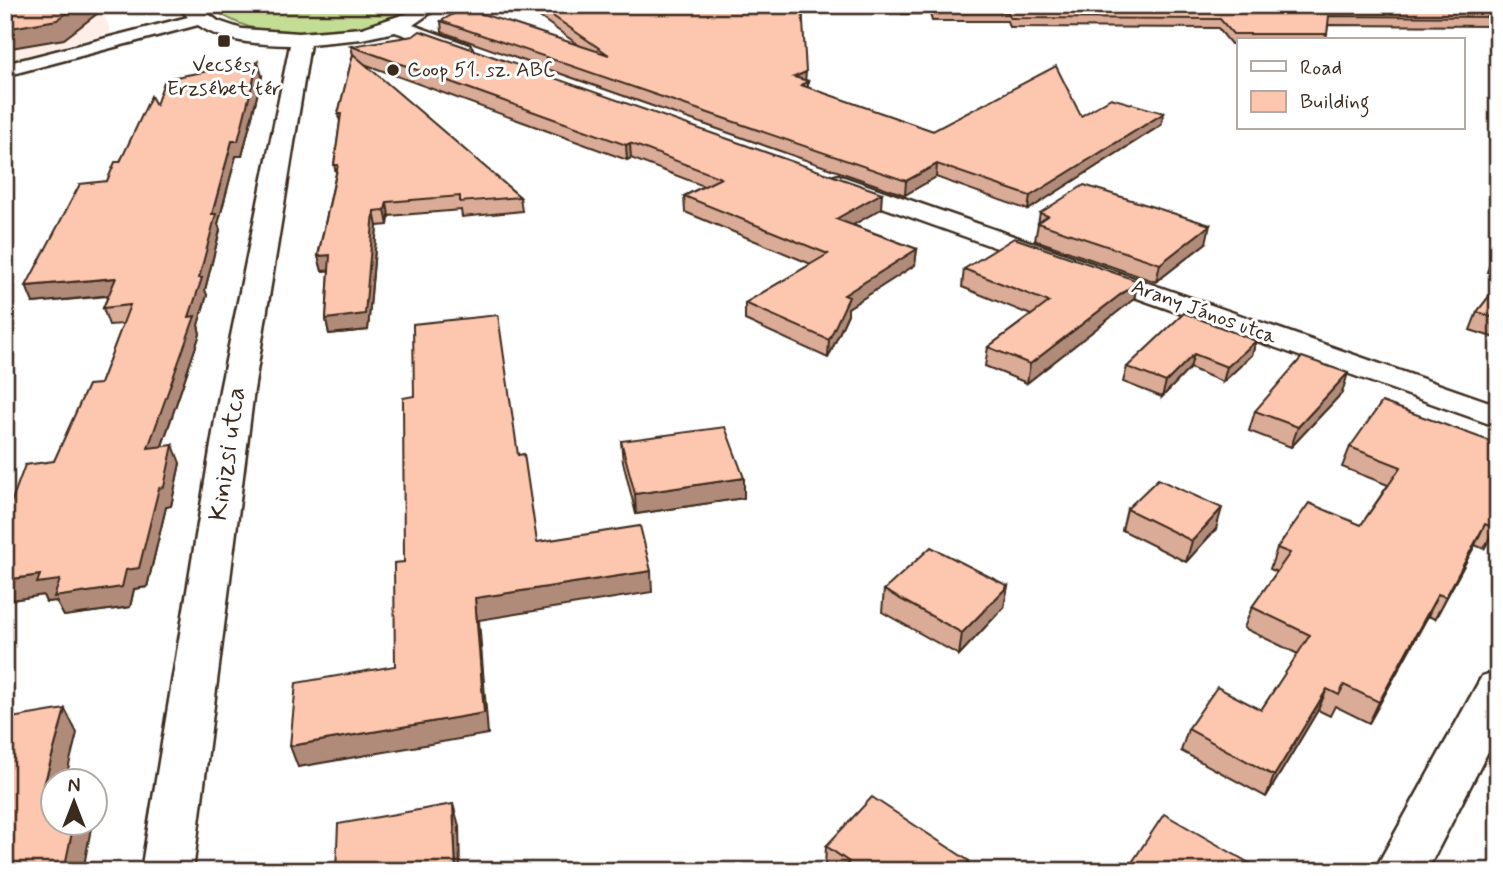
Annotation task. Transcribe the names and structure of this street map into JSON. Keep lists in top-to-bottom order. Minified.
{"streets":{"street":["Arany János utca","Kinizsi utca"]},"places":{"transit":["Vecsés, Erzsébet tér"],"other":["Coop 51. sz. ABC"]},"legend":["Road","Building"],"north":"top"}
